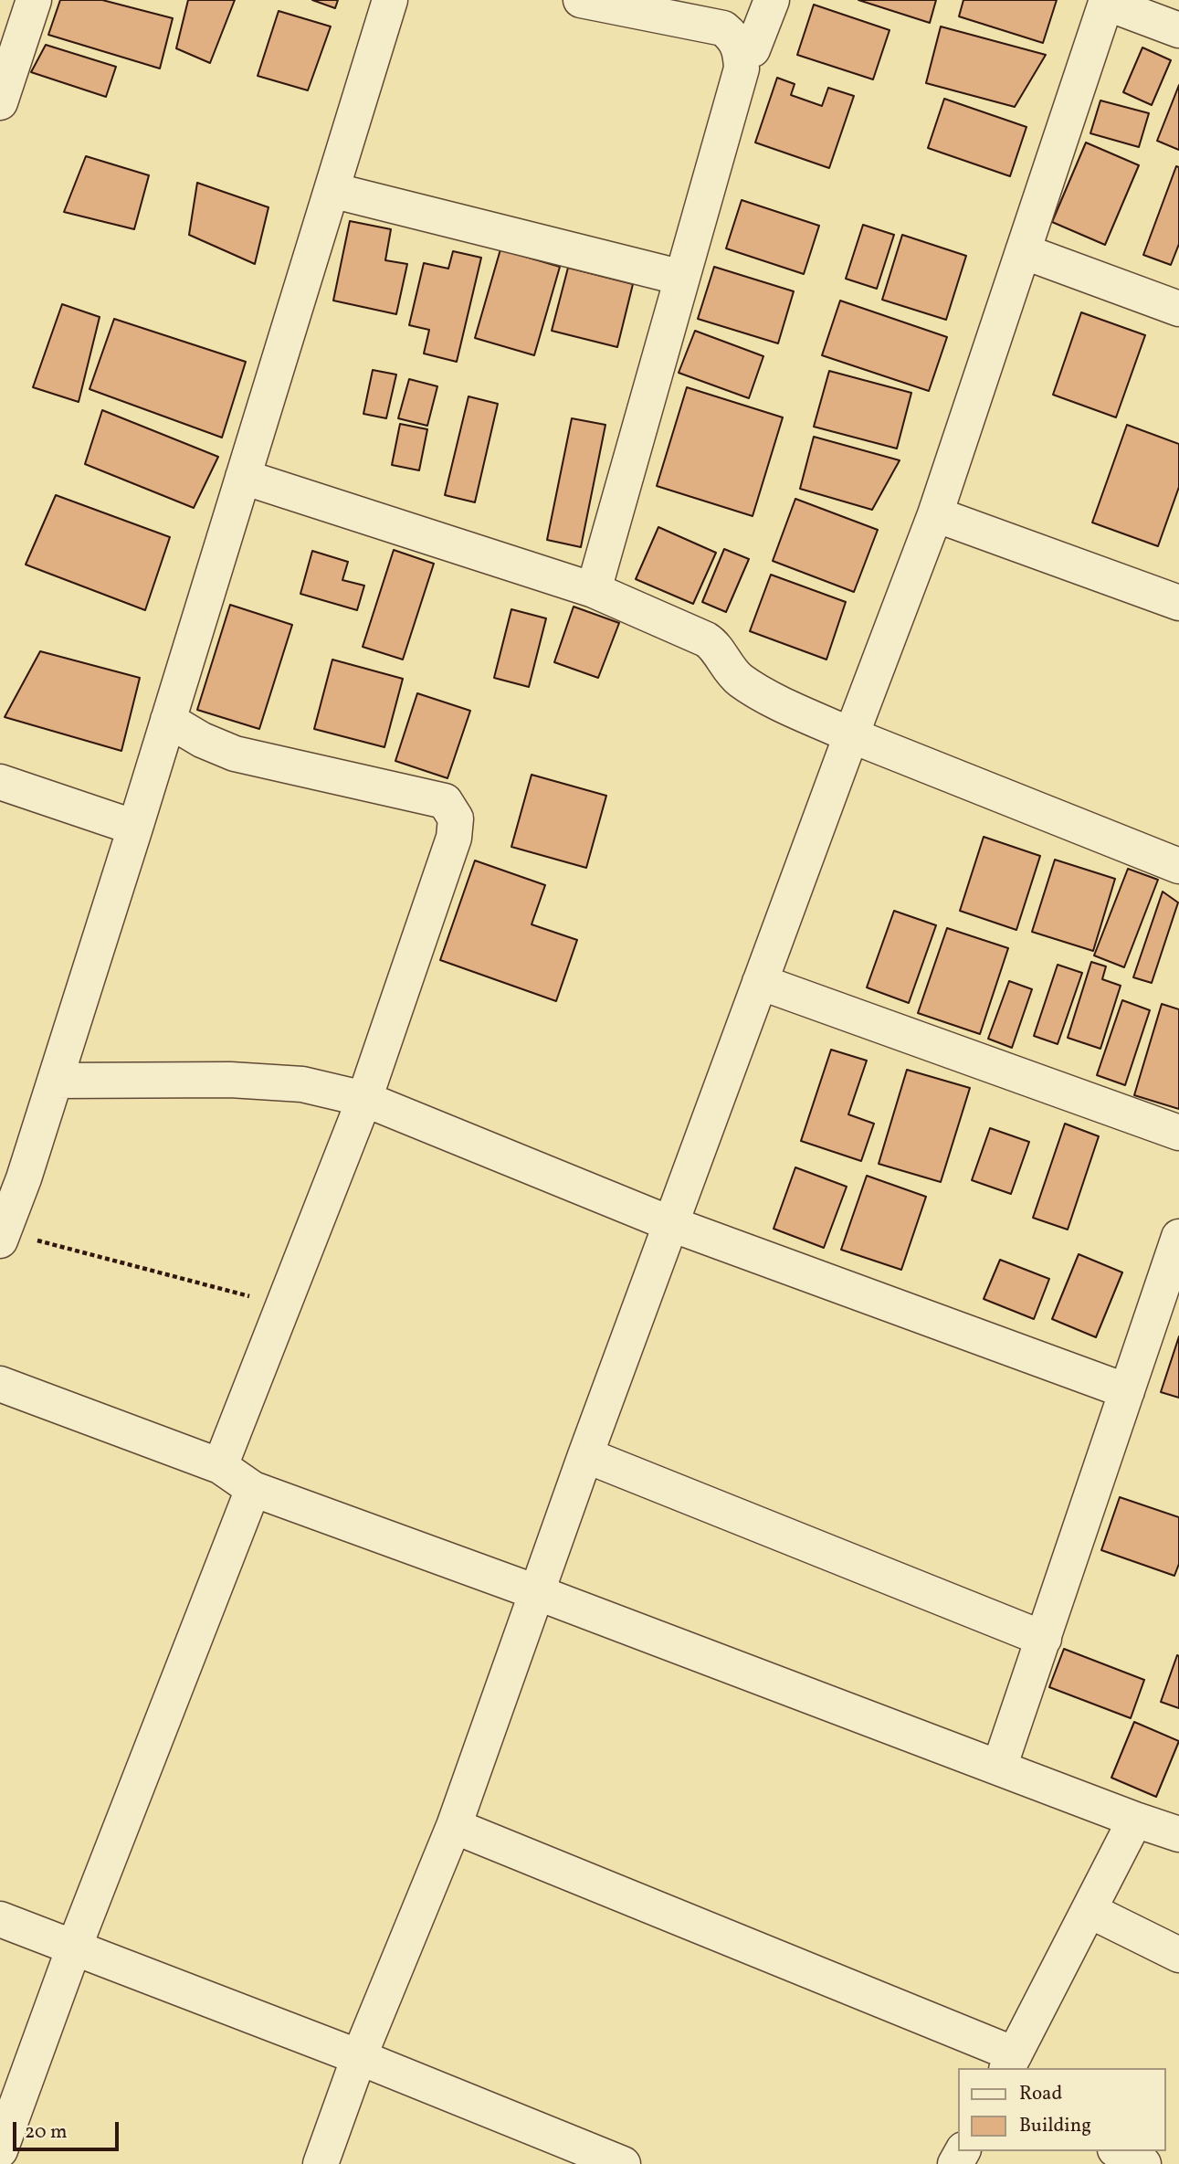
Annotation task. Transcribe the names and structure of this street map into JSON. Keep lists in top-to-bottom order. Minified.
{"legend":["Road","Building"],"scale_bar":"20 m"}
